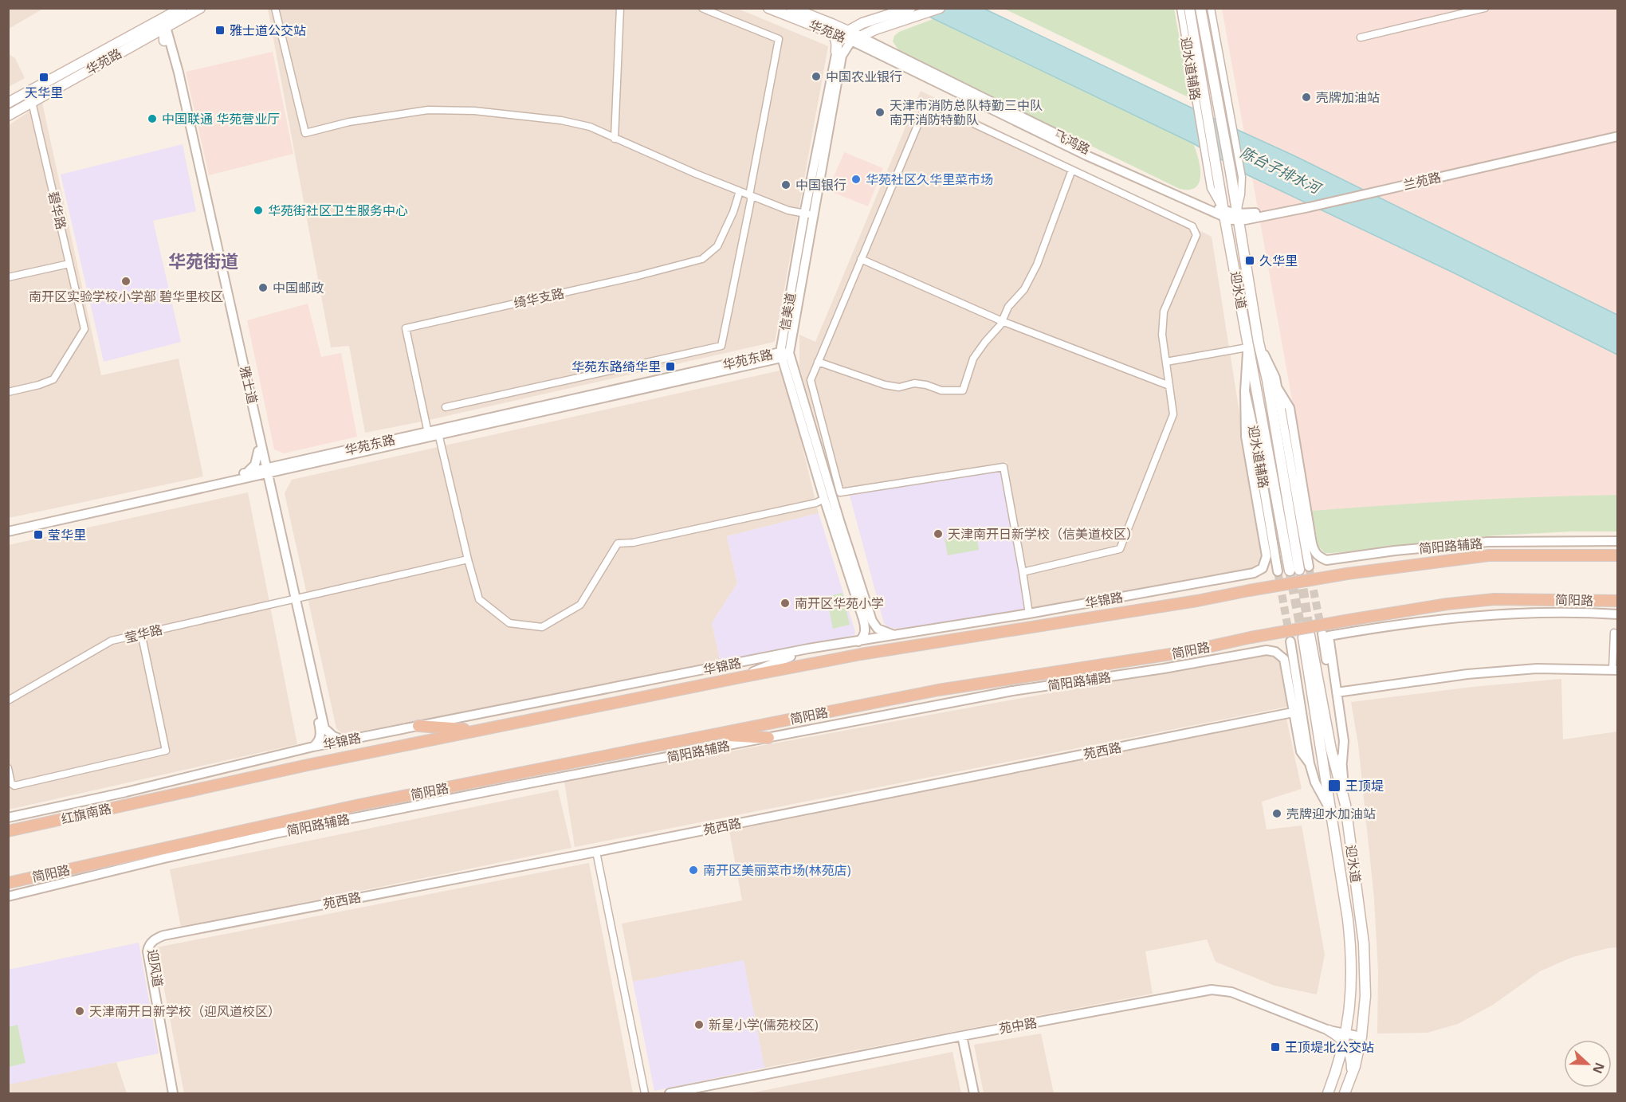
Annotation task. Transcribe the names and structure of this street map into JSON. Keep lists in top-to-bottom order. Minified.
{"streets":{"highway":["简阳路","红旗南路"],"main road":["华苑路","迎水道"],"street":["迎水道辅路","飞鸿路","兰苑路","碧华路","绮华支路","信美道","华苑东路","雅士道","简阳路辅路","华锦路","莹华路","苑西路","迎风道","苑中路"]},"crossings":[["华苑路","飞鸿路"],["华苑路","碧华路"],["华苑路","信美道"],["迎水道辅路","飞鸿路"],["迎水道辅路","迎水道"],["迎水道辅路","华锦路"],["飞鸿路","兰苑路"],["飞鸿路","迎水道"],["飞鸿路","信美道"],["兰苑路","迎水道"],["迎水道","苑中路"],["绮华支路","华苑东路"],["信美道","华苑东路"],["信美道","华锦路"],["华苑东路","雅士道"],["雅士道","华锦路"],["雅士道","莹华路"],["简阳路辅路","苑西路"],["苑西路","迎风道"]],"districts":["华苑街道"],"water":["陈台子排水河"],"places":{"transit":["雅士道公交站","天华里","久华里","华苑东路绮华里","莹华里","王顶堤","王顶堤北公交站"],"other":["中国农业银行","壳牌加油站","天津市消防总队特勤三中队 南开消防特勤队","中国联通 华苑营业厅","华苑社区久华里菜市场","中国银行","华苑街社区卫生服务中心","南开区实验学校小学部 碧华里校区","中国邮政","天津南开日新学校（信美道校区）","南开区华苑小学","壳牌迎水加油站","南开区美丽菜市场(林苑店)","天津南开日新学校（迎风道校区）","新星小学(儒苑校区)"]},"north":"right"}
